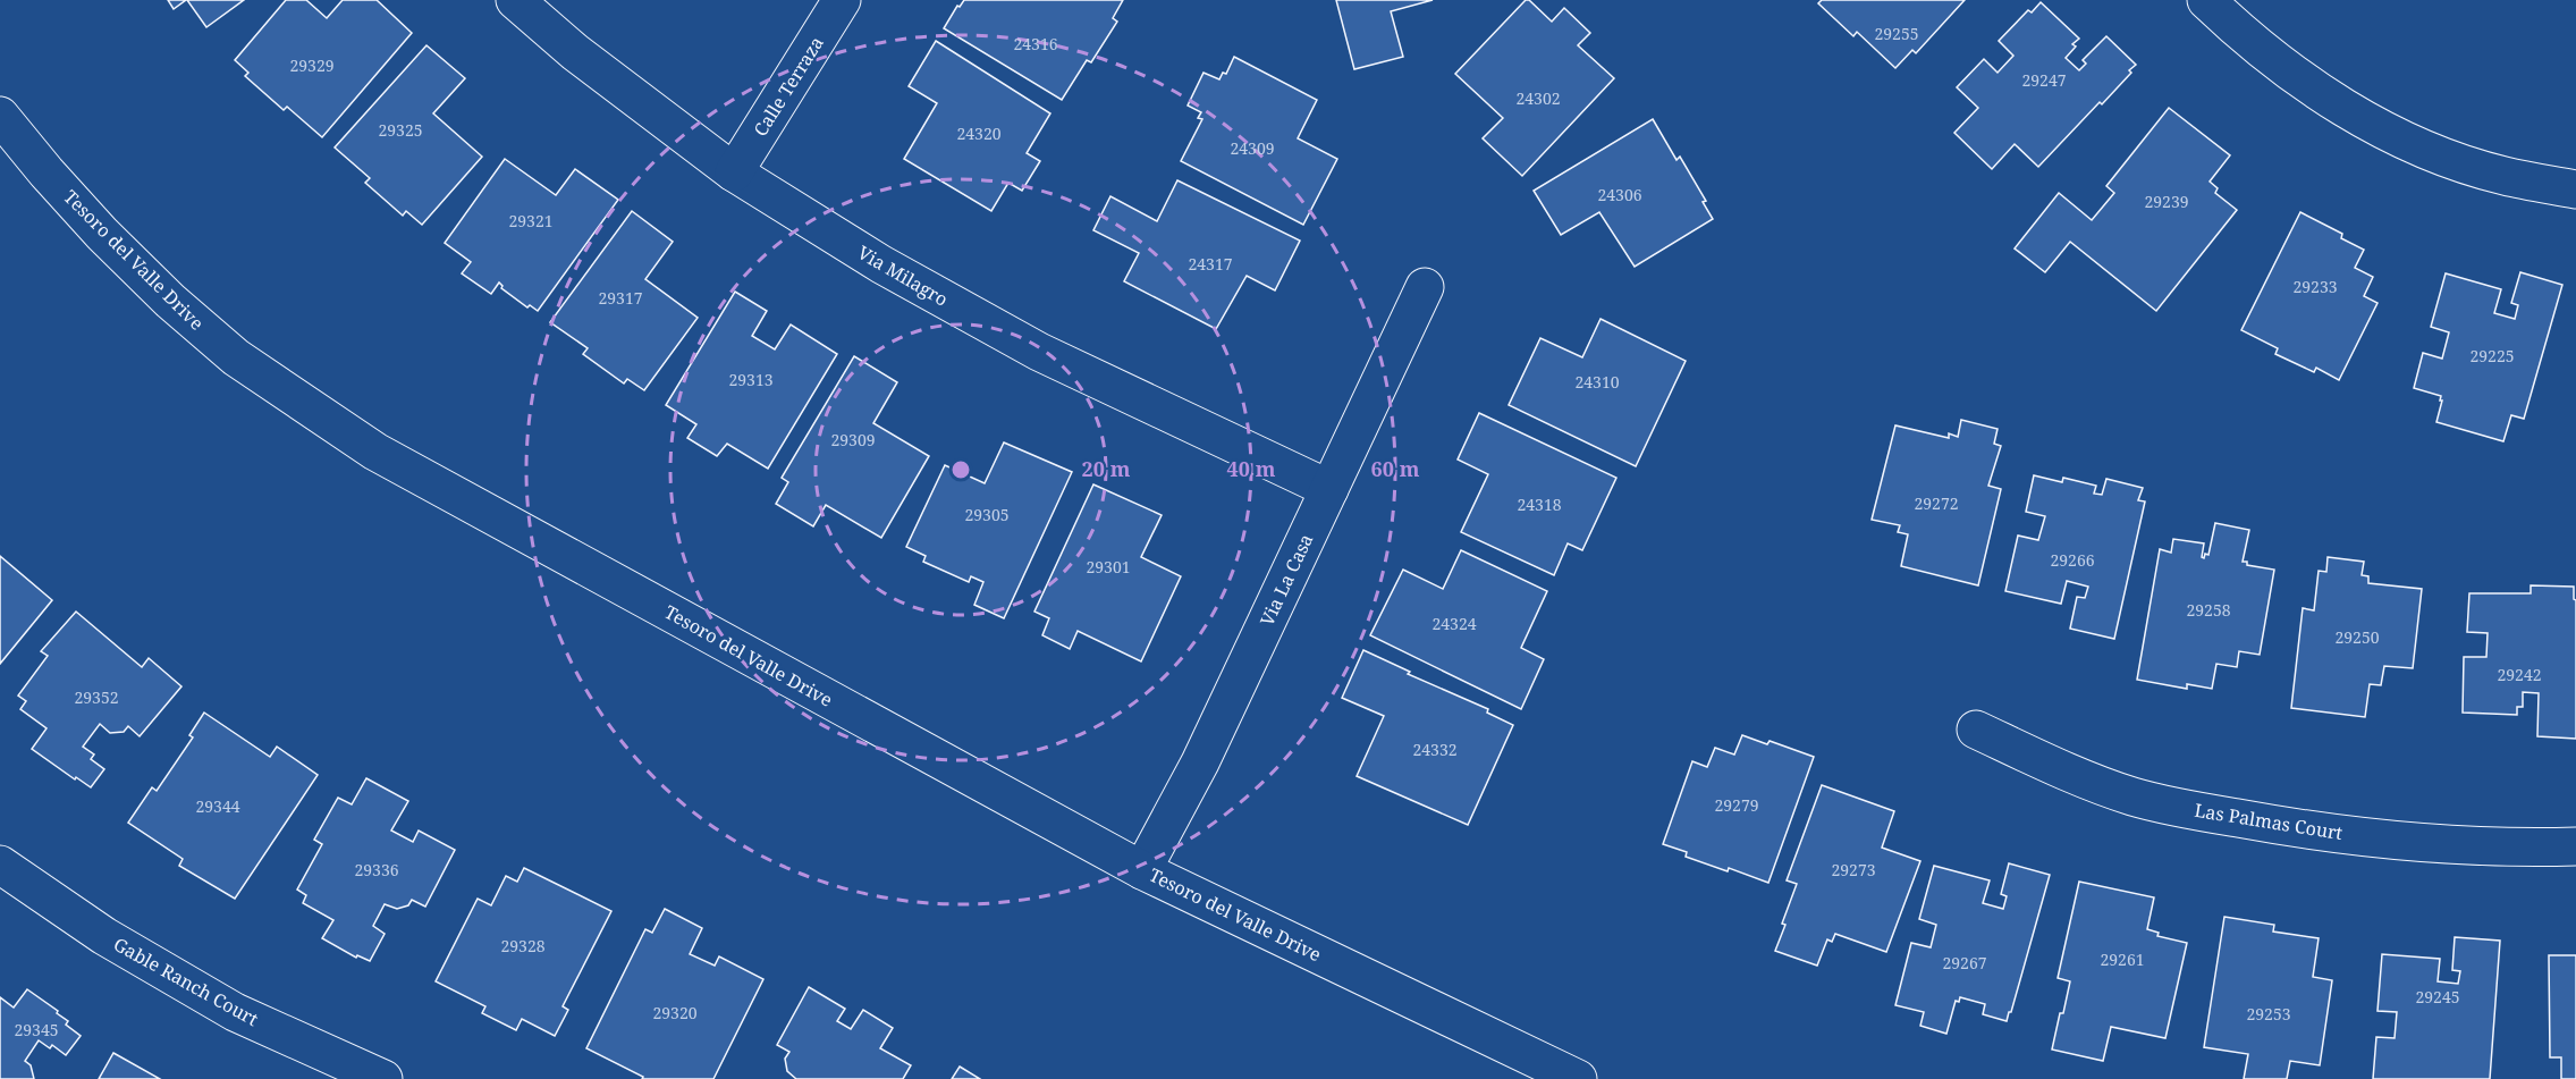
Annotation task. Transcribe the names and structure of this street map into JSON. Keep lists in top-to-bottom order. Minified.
{"streets":{"street":["Calle Terraza","Tesoro del Valle Drive","Via Milagro","Via La Casa","Las Palmas Court","Gable Ranch Court"]},"crossings":[["Calle Terraza","Via Milagro"],["Tesoro del Valle Drive","Via La Casa"],["Via Milagro","Via La Casa"]],"house_numbers":["29255","24316","29329","29247","24302","29325","24320","24309","24306","29239","29321","24317","29233","29317","29225","29313","24310","29309","29272","24318","29305","29266","29301","29258","24324","29250","29242","29352","24332","29279","29344","29336","29273","29328","29261","29267","29245","29320","29253","29345"],"rings":["20 m","40 m","60 m"]}
